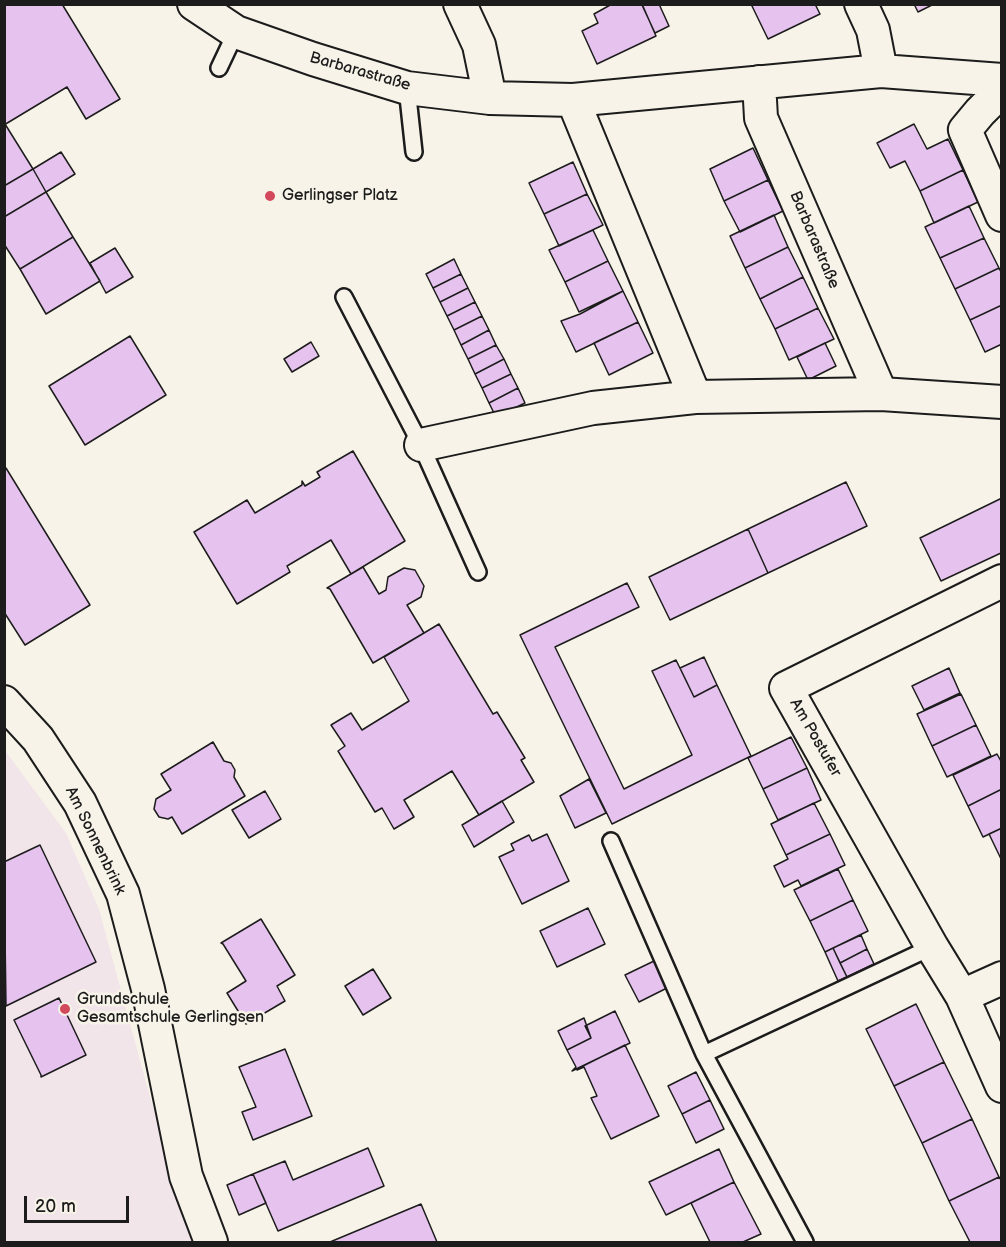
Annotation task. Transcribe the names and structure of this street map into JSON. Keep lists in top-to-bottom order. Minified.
{"streets":{"street":["Barbarastraße","Am Postufer","Am Sonnenbrink"]},"places":["Gerlingser Platz","Grundschule Gesamtschule Gerlingsen"],"scale_bar":"20 m"}
